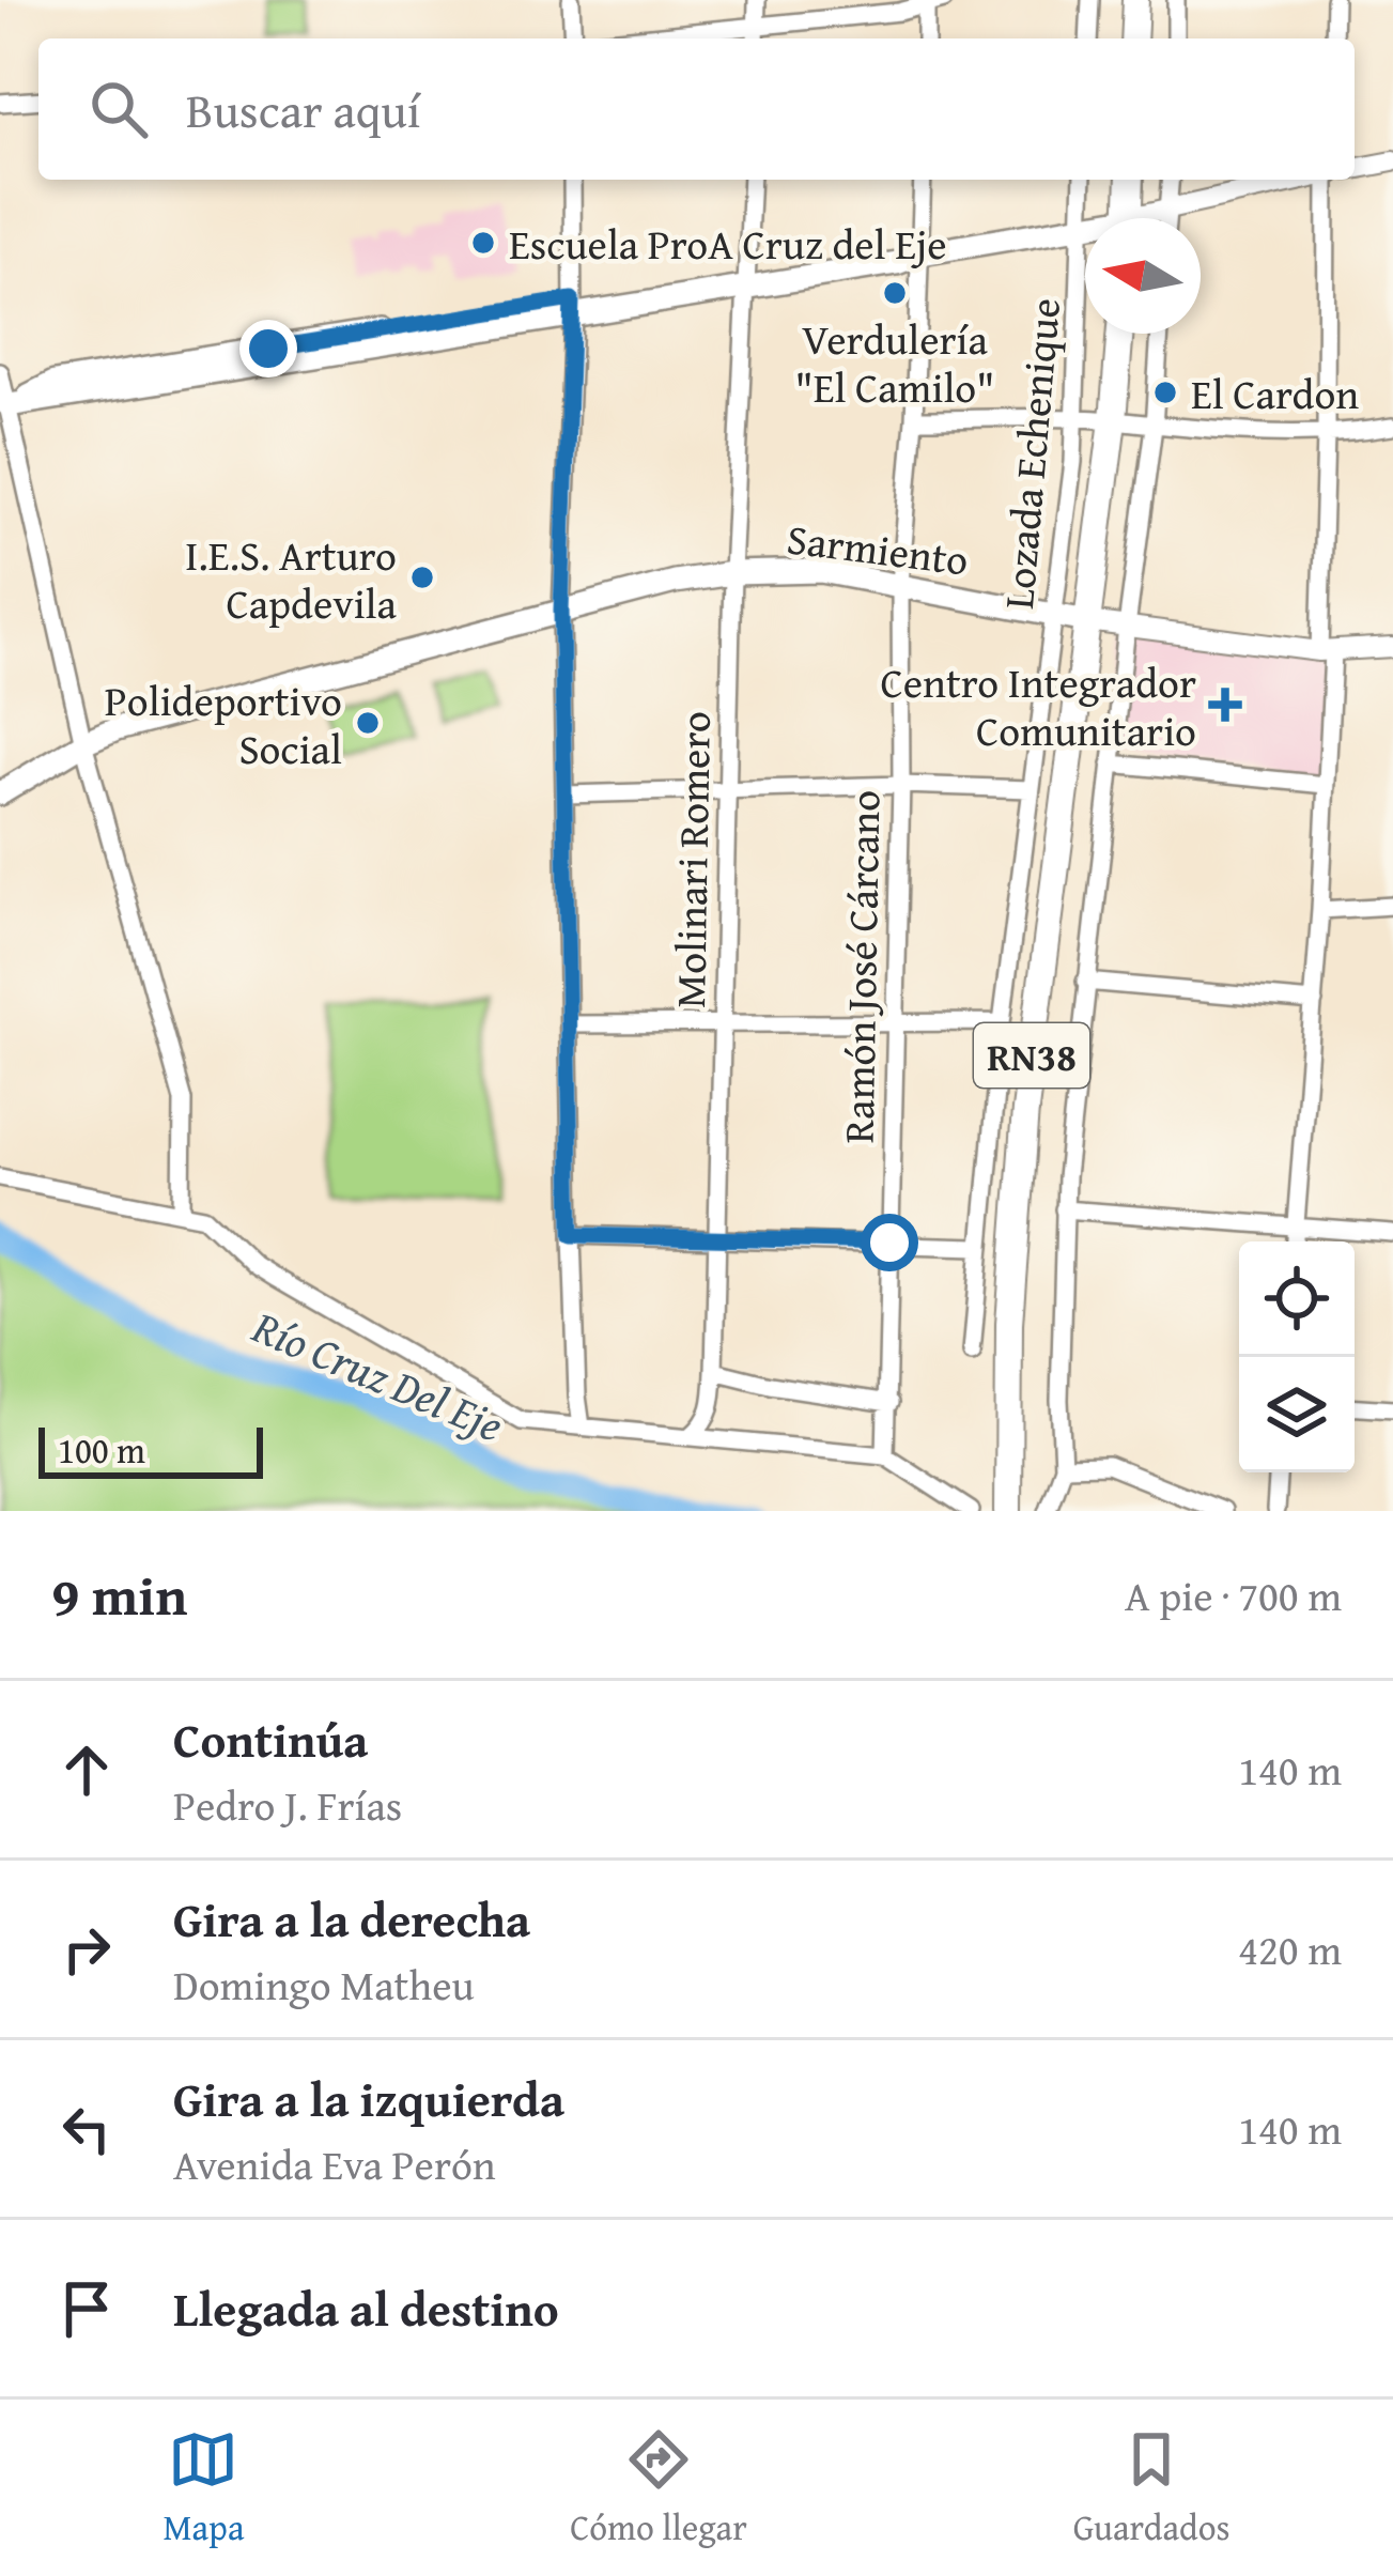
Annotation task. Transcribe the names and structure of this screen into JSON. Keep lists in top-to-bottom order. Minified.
{"streets":{"highway":["RN38"],"main road":["Sarmiento"],"street":["Lozada Echenique","Molinari Romero","Ramón José Cárcano"]},"crossings":[["Lozada Echenique","Sarmiento"],["Sarmiento","Molinari Romero"],["Sarmiento","Ramón José Cárcano"],["Sarmiento","RN38"]],"water":["Río Cruz Del Eje"],"places":{"other":["Escuela ProA Cruz del Eje","Verdulería \"El Camilo\"","El Cardon","I.E.S. Arturo Capdevila","Polideportivo Social"],"health":["Centro Integrador Comunitario"]},"scale_bar":"100 m","north":"left","page":{"search":"Buscar aquí","scale":"100 m","heading":["9 min","A pie · 700 m"],"list":[["Continúa","Pedro J. Frías","140 m"],["Gira a la derecha","Domingo Matheu","420 m"],["Gira a la izquierda","Avenida Eva Perón","140 m"],"Llegada al destino"],"nav":["Mapa","Cómo llegar","Guardados"]}}
